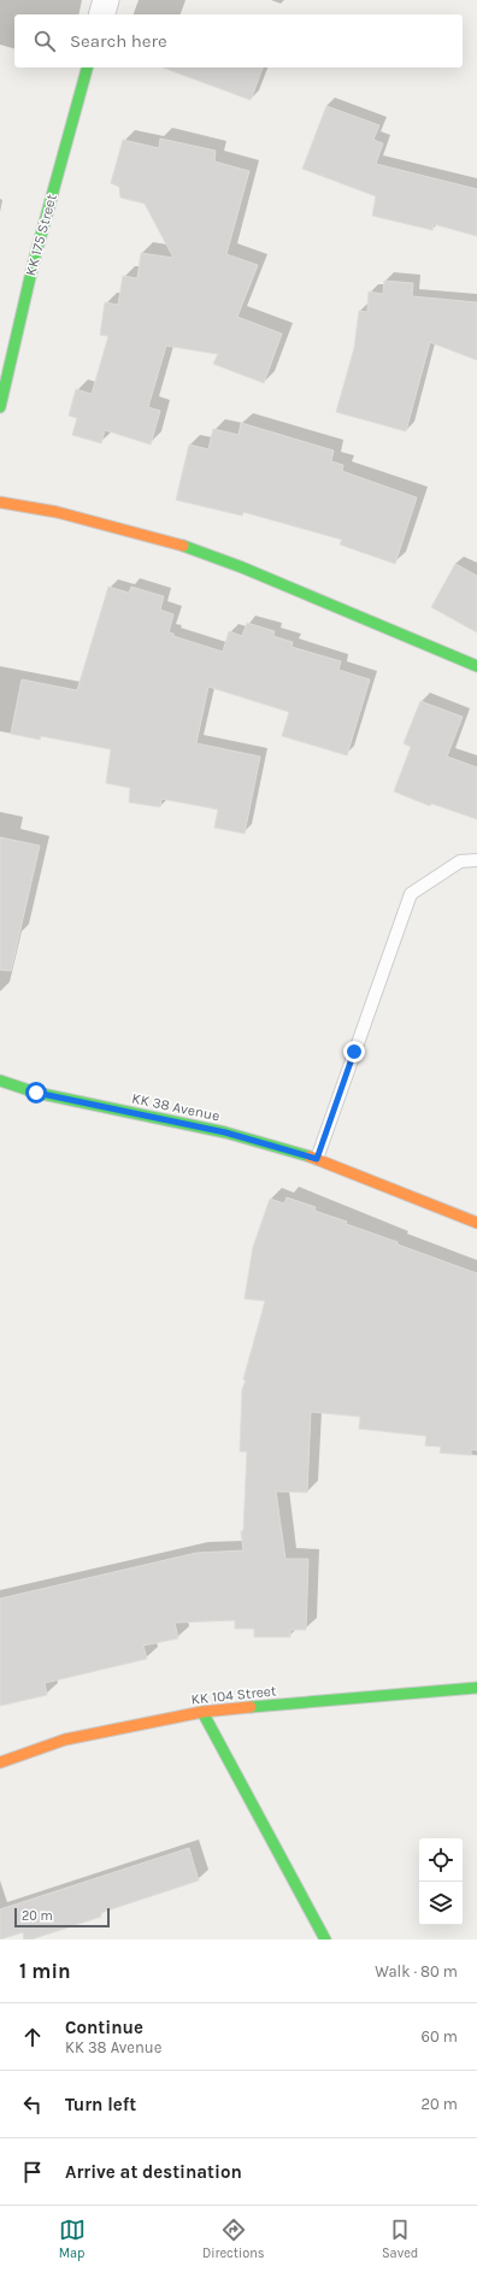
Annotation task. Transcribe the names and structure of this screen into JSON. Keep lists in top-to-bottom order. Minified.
{"streets":{"street":["KK 175 Street","KK 38 Avenue","KK 104 Street"]},"scale_bar":"20 m","page":{"search":"Search here","scale":"20 m","heading":["1 min","Walk · 80 m"],"list":[["Continue","KK 38 Avenue","60 m"],["Turn left","20 m"],"Arrive at destination"],"nav":["Map","Directions","Saved"]}}
